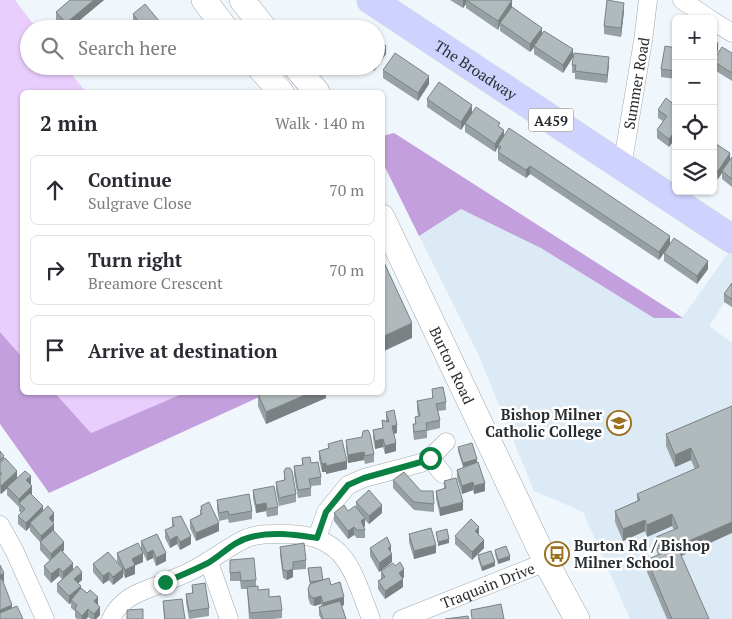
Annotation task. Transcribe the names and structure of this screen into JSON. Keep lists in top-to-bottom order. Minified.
{"streets":{"main road":["The Broadway","A459","Burton Road"],"street":["Summer Road","Traquain Drive"]},"crossings":[["The Broadway","Summer Road"],["Burton Road","Traquain Drive"]],"places":{"school or university":["Bishop Milner Catholic College"],"bus stop":["Burton Rd / Bishop Milner School"]},"page":{"map_buttons":["+","−"],"search":"Search here","heading":["2 min","Walk · 140 m"],"list":[["Continue","Sulgrave Close","70 m"],["Turn right","Breamore Crescent","70 m"],"Arrive at destination"]}}
